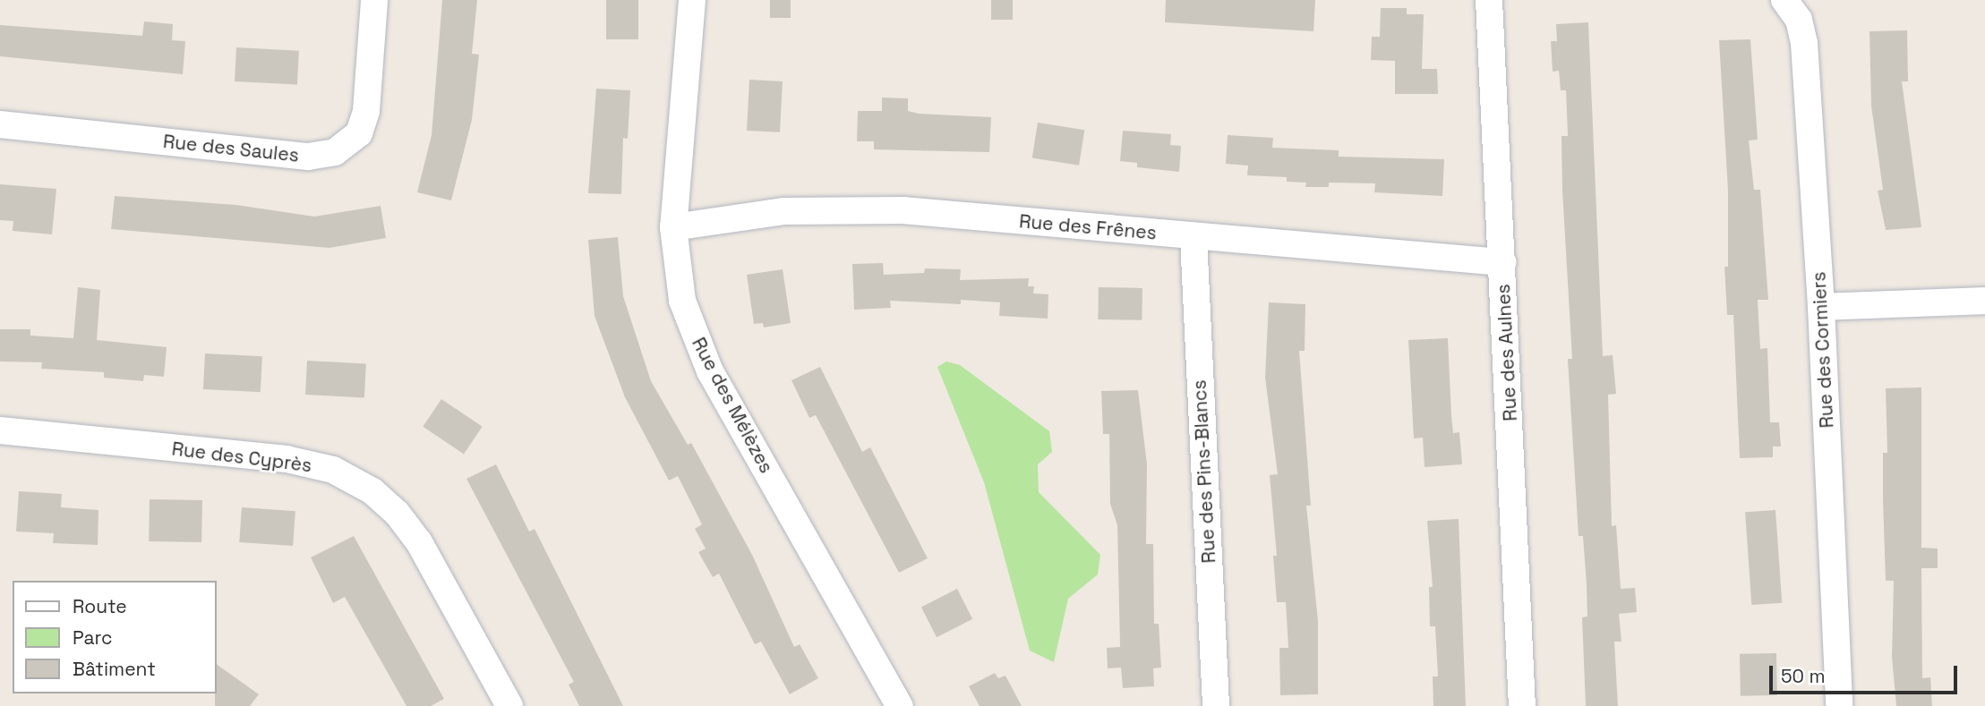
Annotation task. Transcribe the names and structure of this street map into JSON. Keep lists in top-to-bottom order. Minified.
{"streets":{"street":["Rue des Saules","Rue des Frênes","Rue des Cormiers","Rue des Aulnes","Rue des Mélèzes","Rue des Cyprès","Rue des Pins-Blancs"]},"crossings":[["Rue des Frênes","Rue des Aulnes"],["Rue des Frênes","Rue des Mélèzes"],["Rue des Frênes","Rue des Pins-Blancs"]],"legend":["Route","Parc","Bâtiment"],"scale_bar":"50 m"}
